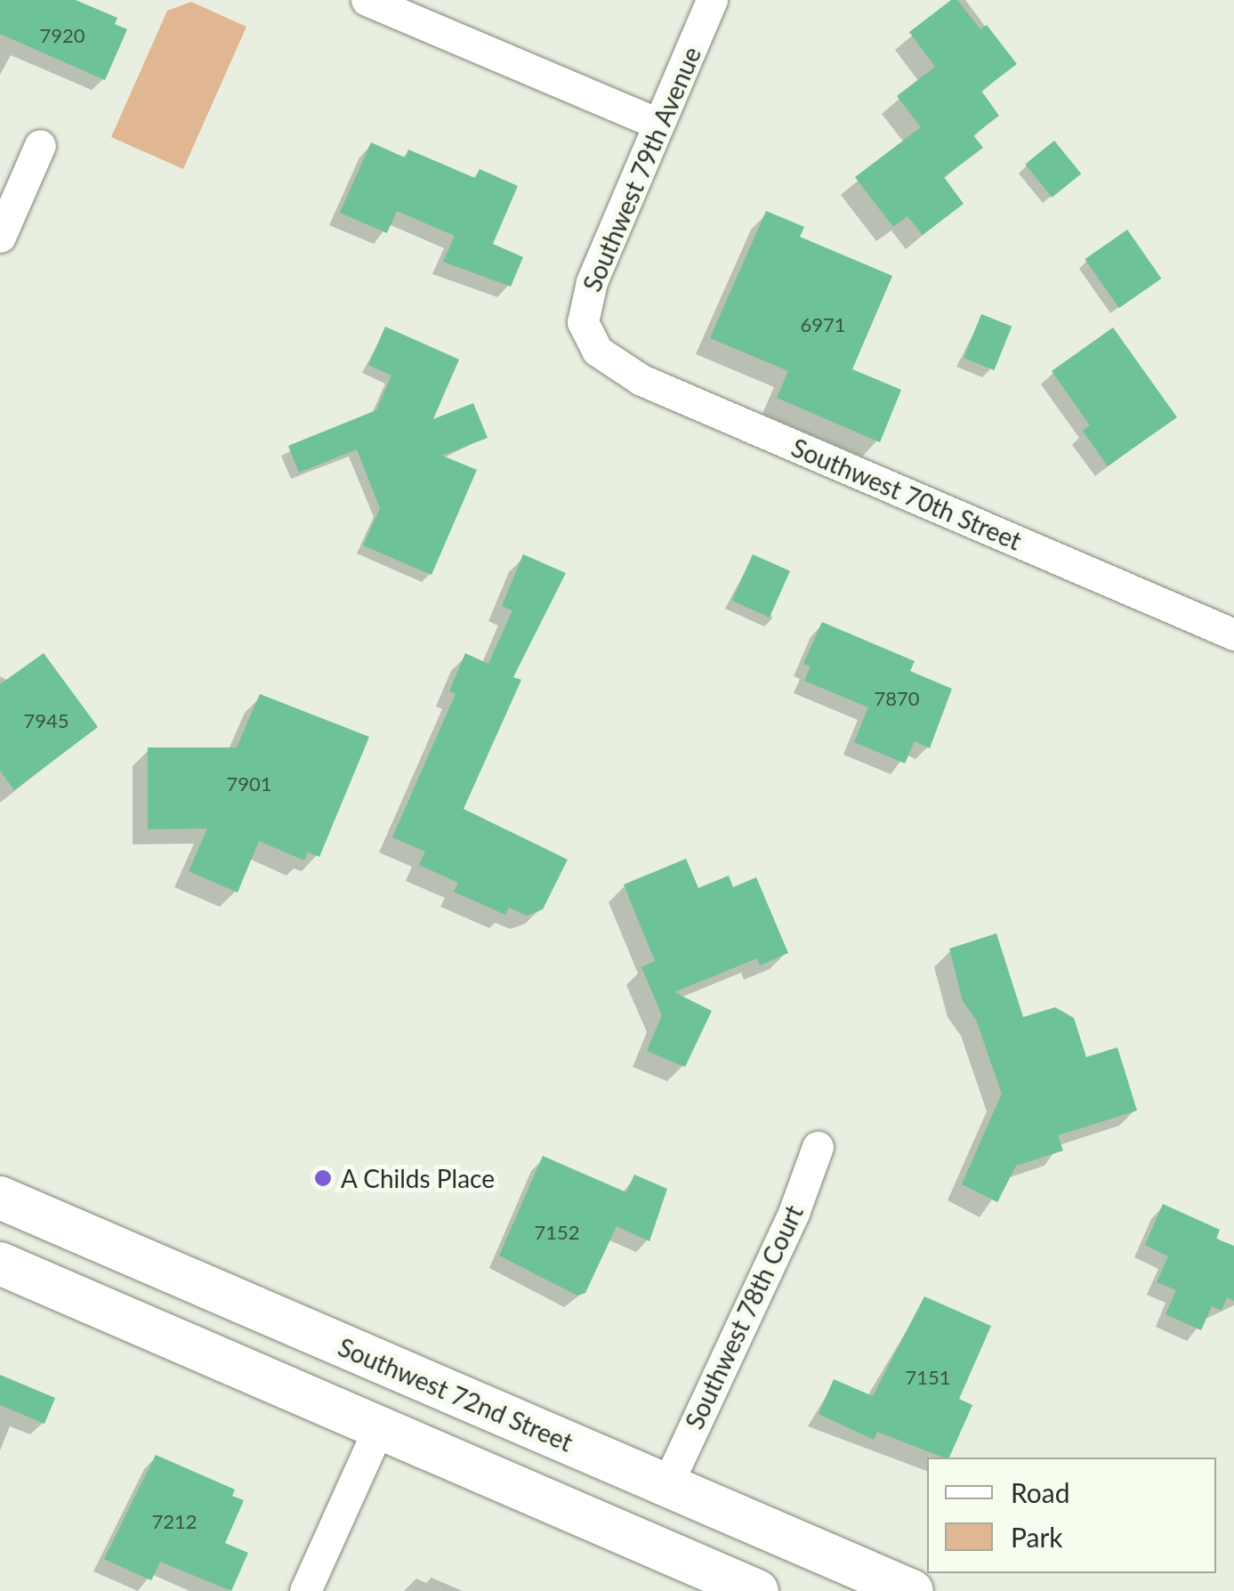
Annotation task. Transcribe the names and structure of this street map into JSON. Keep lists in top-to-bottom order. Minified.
{"streets":{"main road":["Southwest 72nd Street"],"street":["Southwest 79th Avenue","Southwest 70th Street","Southwest 78th Court"]},"crossings":[["Southwest 79th Avenue","Southwest 70th Street"],["Southwest 78th Court","Southwest 72nd Street"]],"places":["A Childs Place"],"house_numbers":["7920","6971","7870","7945","7901","7152","7151","7212"],"legend":["Road","Park"]}
